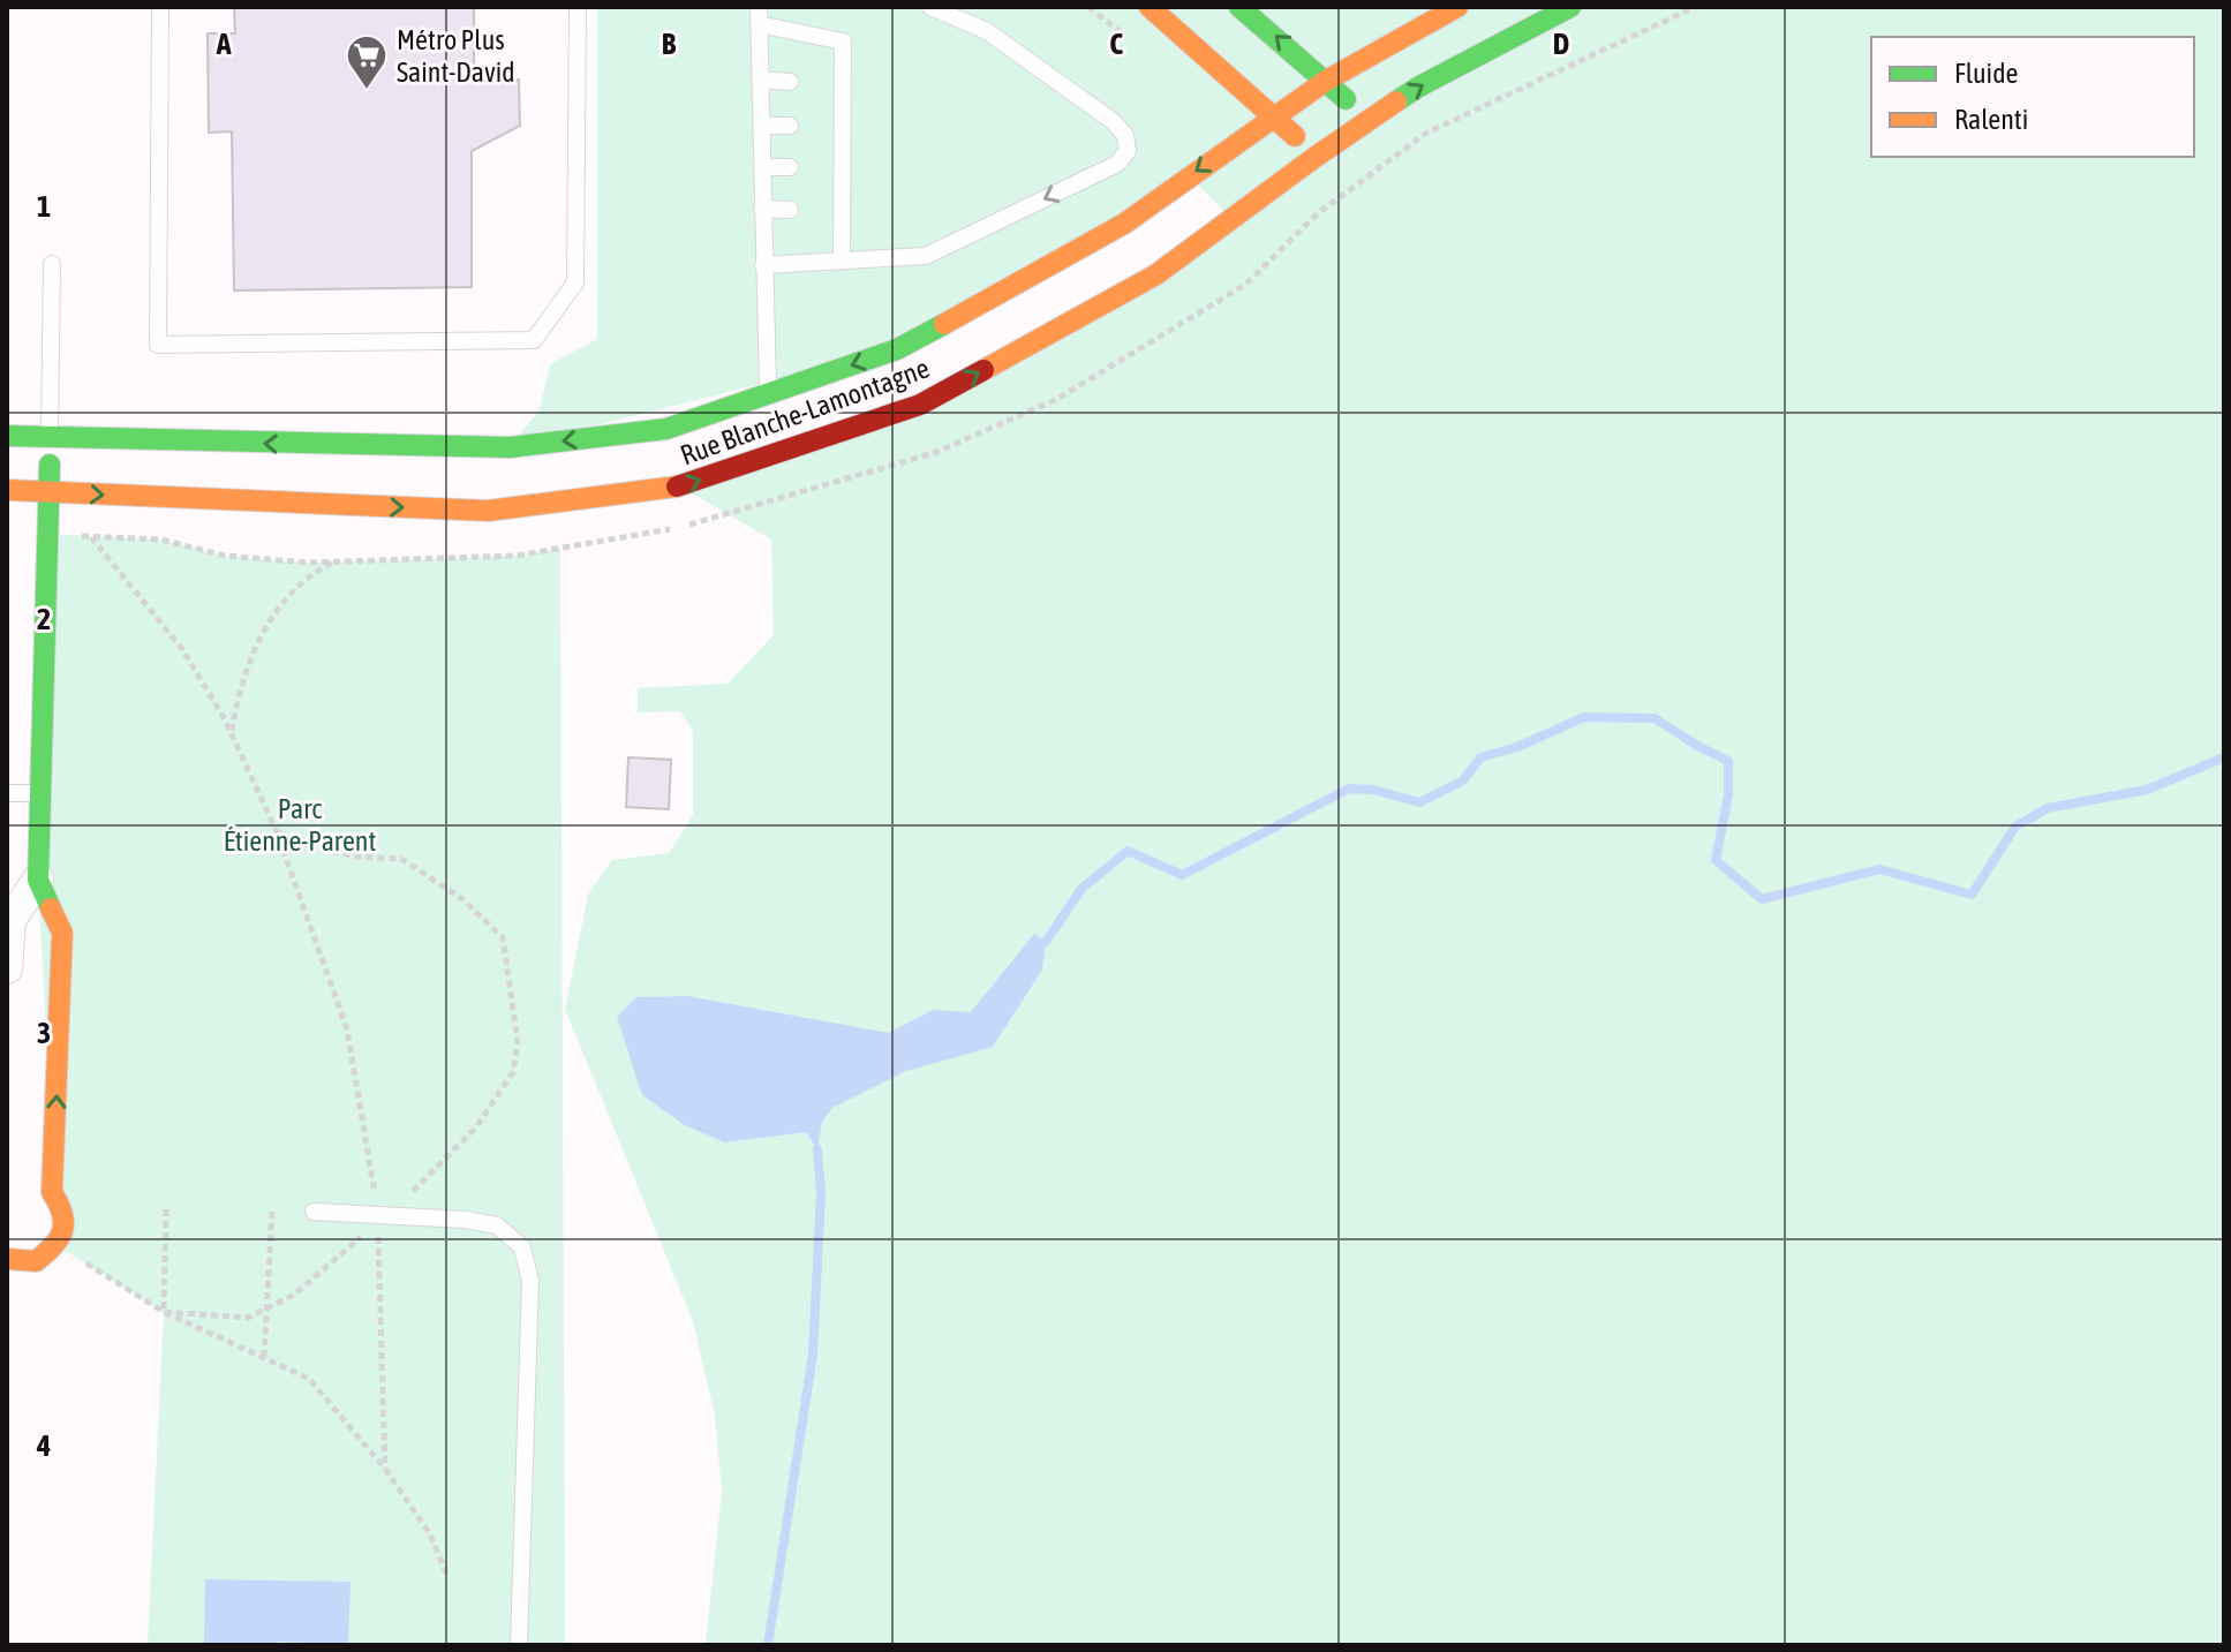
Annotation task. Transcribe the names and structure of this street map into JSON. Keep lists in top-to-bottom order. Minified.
{"streets":{"street":["Rue Blanche-Lamontagne"]},"parks":["Parc Étienne-Parent"],"places":{"supermarket":["Métro Plus Saint-David"]},"legend":["Fluide","Ralenti"],"grid":{"columns":["A","B","C","D"],"rows":["1","2","3","4"]}}
